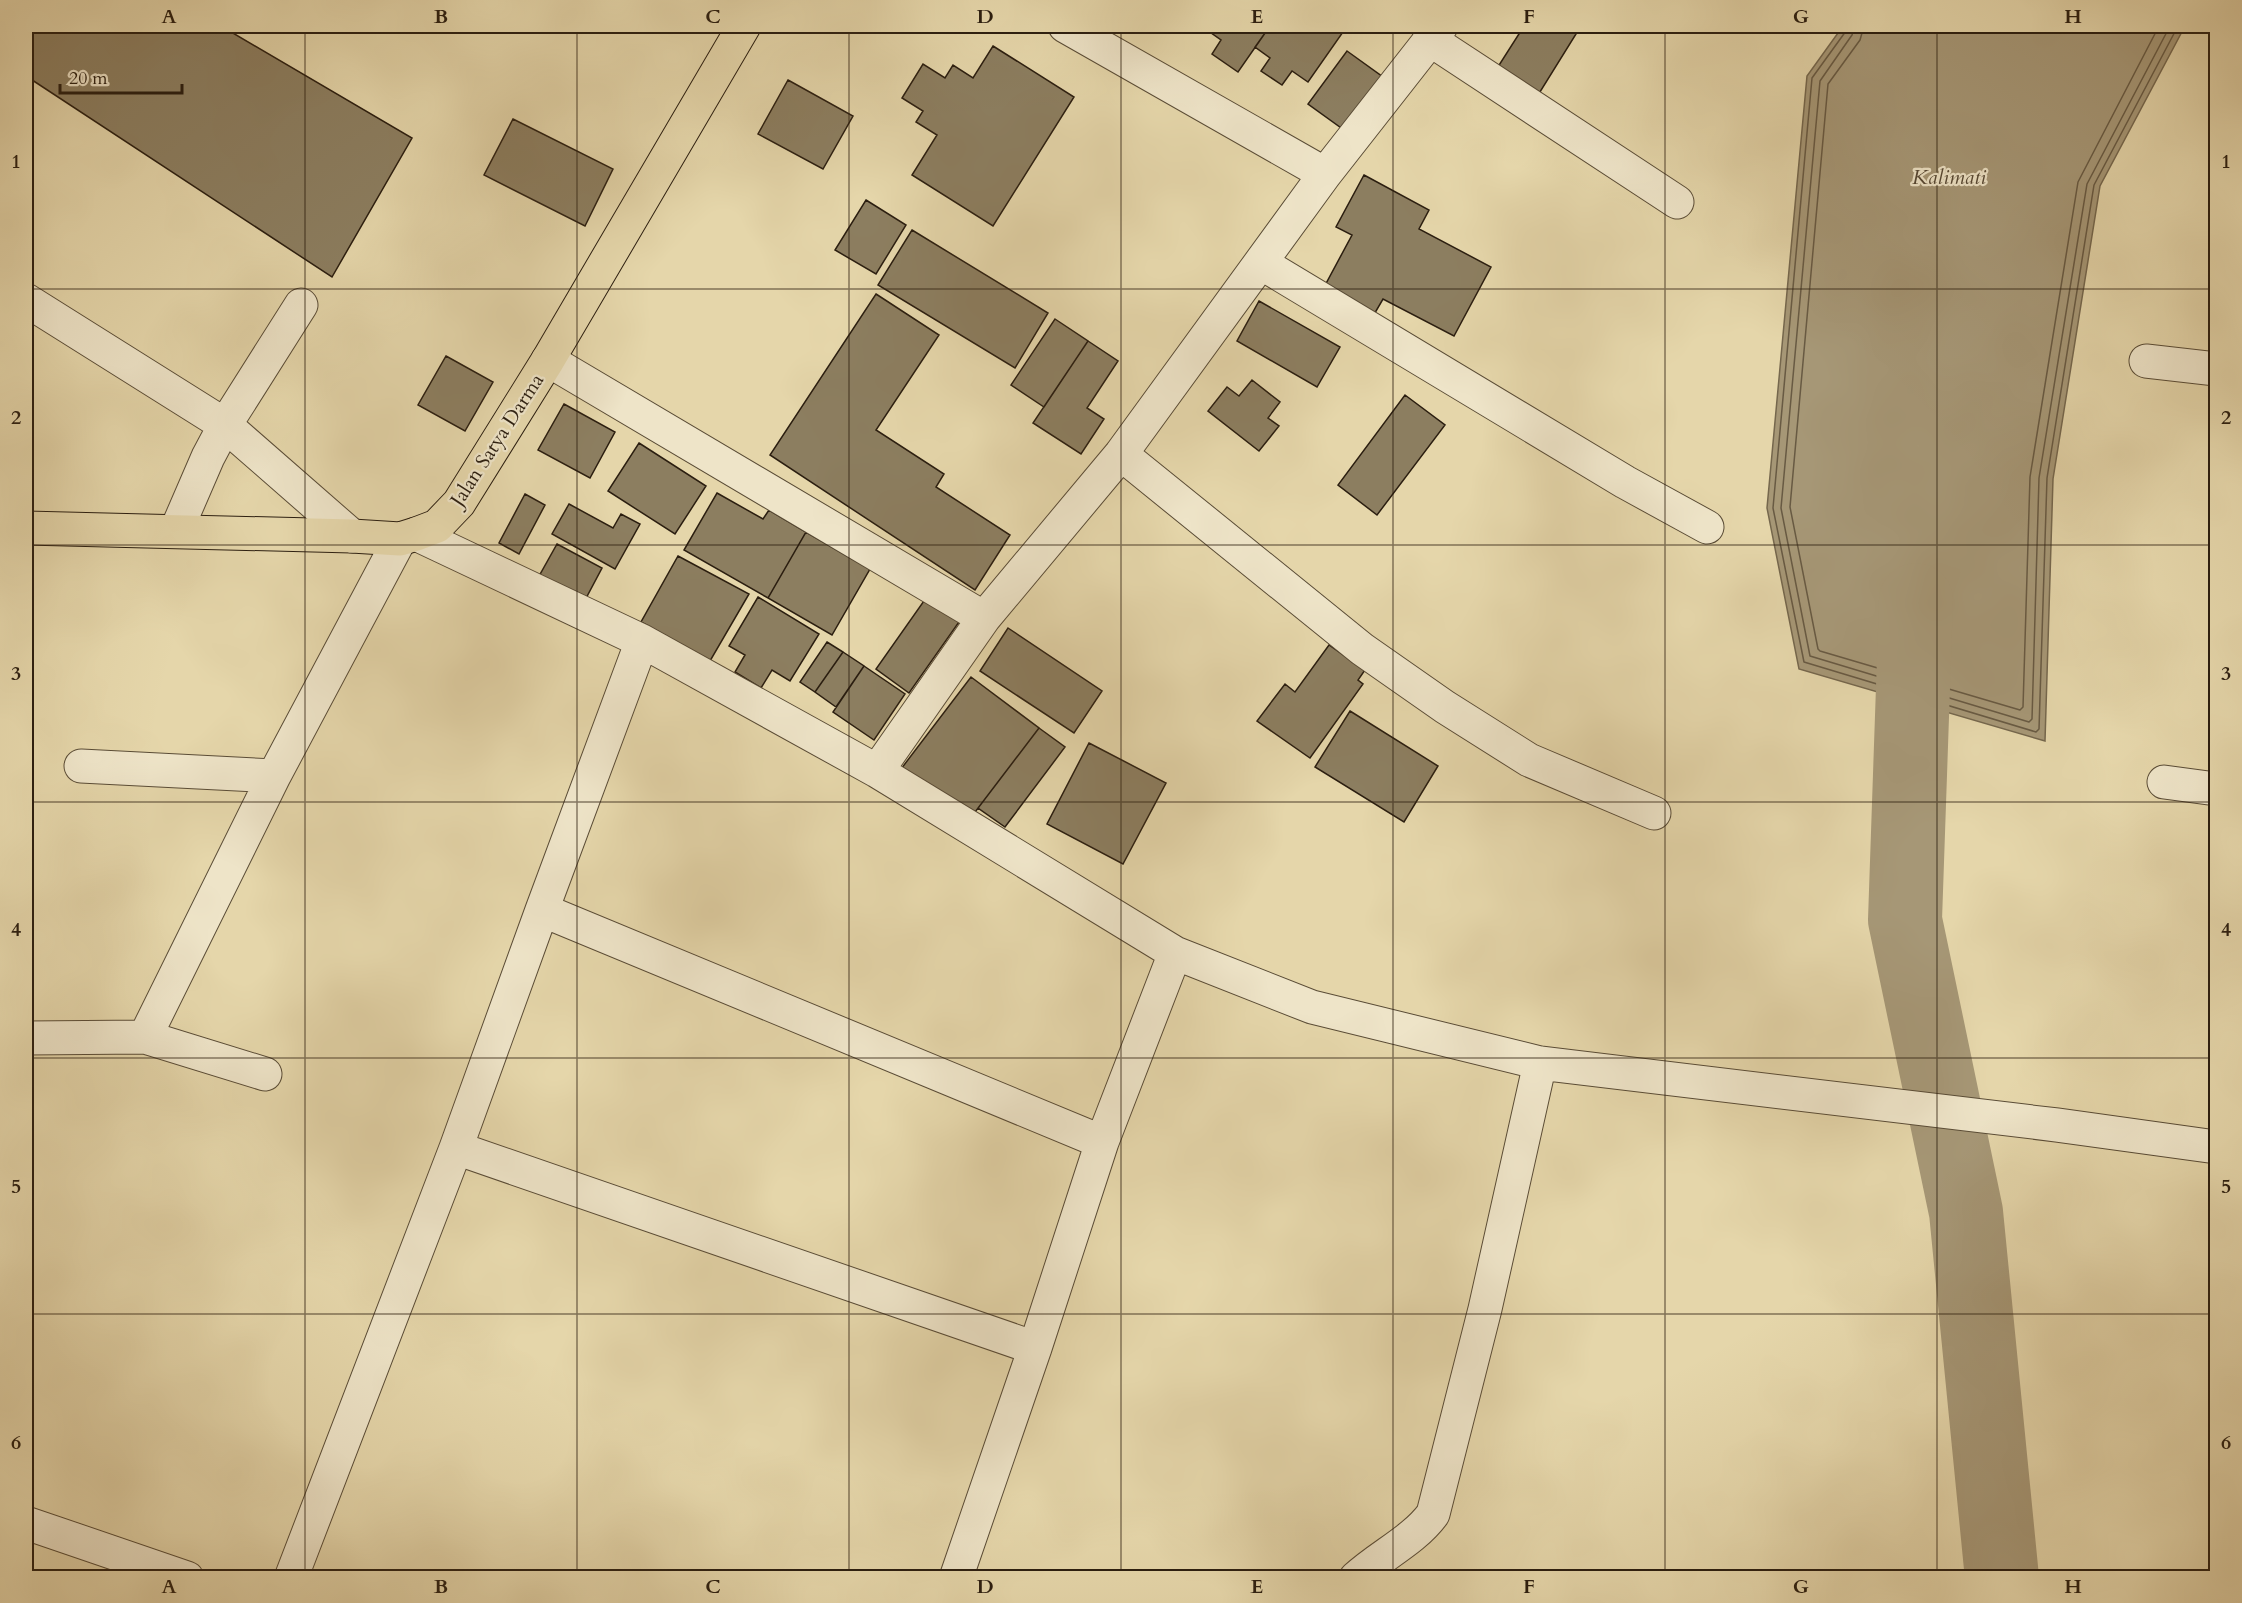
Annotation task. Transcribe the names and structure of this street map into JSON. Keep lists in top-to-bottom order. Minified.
{"streets":{"main road":["Jalan Satya Darma"]},"water":["Kalimati"],"scale_bar":"20 m","grid":{"columns":["A","B","C","D","E","F","G","H"],"rows":["1","2","3","4","5","6"]}}
